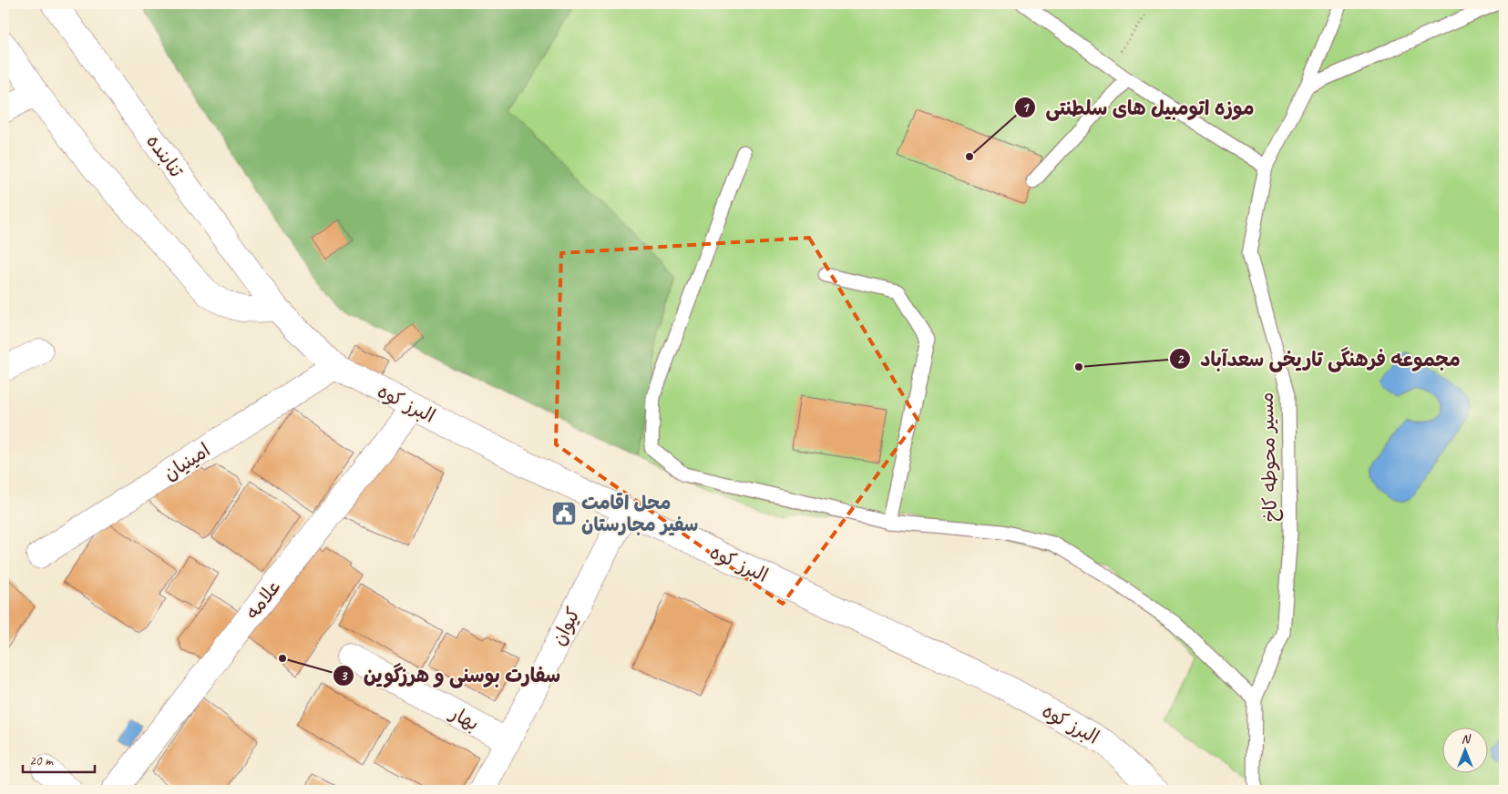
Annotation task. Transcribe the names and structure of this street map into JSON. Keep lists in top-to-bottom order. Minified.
{"streets":{"street":["تنابنده","البرز کوه","امینیان","علامه","کیوان","بهار"],"lane":["مسیر محوطه کاخ"]},"crossings":[["تنابنده","البرز کوه"],["البرز کوه","امینیان"],["البرز کوه","علامه"],["البرز کوه","کیوان"],["کیوان","بهار"]],"places":{"other":["موزه اتومبیل های سلطنتی","مجموعه فرهنگی تاریخی سعدآباد","سفارت بوسنی و هرزگوین"],"public building":["محل اقامت سفیر مجارستان"]},"scale_bar":"20 m","north":"top"}
